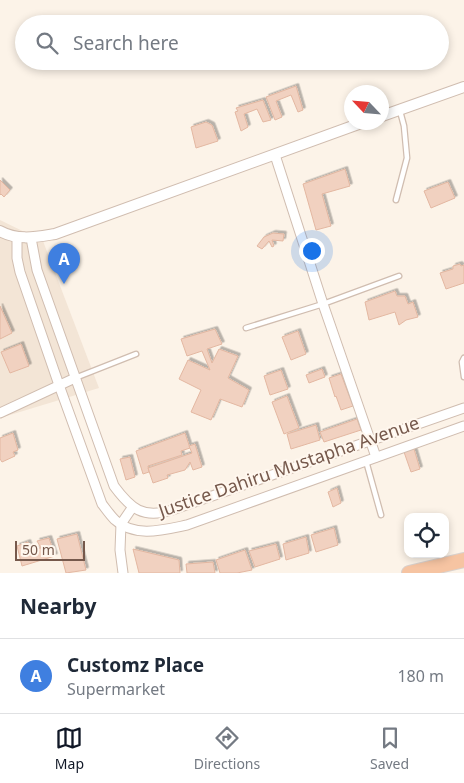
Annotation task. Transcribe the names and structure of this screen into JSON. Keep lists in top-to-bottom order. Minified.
{"streets":{"street":["Justice Dahiru Mustapha Avenue"]},"scale_bar":"50 m","north":"top left","page":{"search":"Search here","pins":"A","scale":"50 m","heading":"Nearby","list":[{"mark":"A","name":"Customz Place","note":"Supermarket","value":"180 m"}],"nav":["Map","Directions","Saved"]}}
